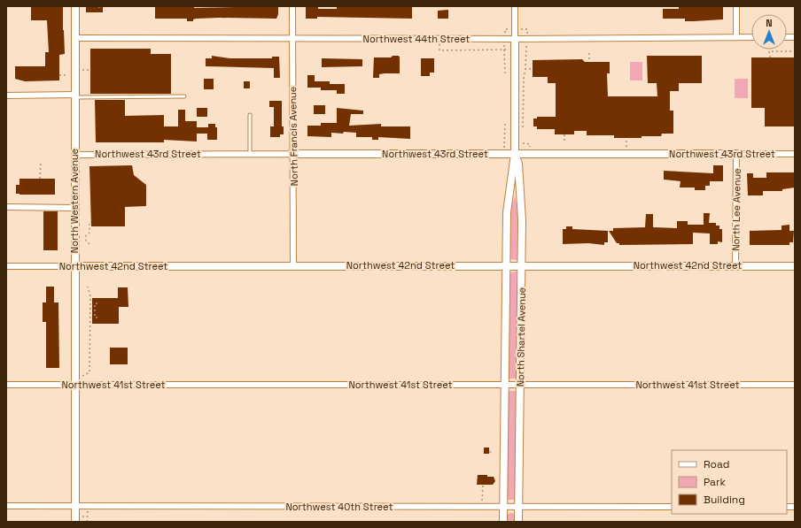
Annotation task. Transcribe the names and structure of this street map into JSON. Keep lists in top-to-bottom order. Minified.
{"streets":{"street":["Northwest 44th Street","North Francis Avenue","Northwest 43rd Street","North Western Avenue","North Lee Avenue","Northwest 42nd Street","North Shartel Avenue","Northwest 41st Street","Northwest 40th Street"]},"crossings":[["Northwest 44th Street","North Francis Avenue"],["Northwest 44th Street","North Western Avenue"],["Northwest 44th Street","North Shartel Avenue"],["North Francis Avenue","Northwest 43rd Street"],["North Francis Avenue","Northwest 42nd Street"],["Northwest 43rd Street","North Western Avenue"],["Northwest 43rd Street","North Lee Avenue"],["Northwest 43rd Street","North Shartel Avenue"],["North Western Avenue","Northwest 42nd Street"],["North Western Avenue","Northwest 41st Street"],["North Western Avenue","Northwest 40th Street"],["North Lee Avenue","Northwest 42nd Street"],["Northwest 42nd Street","North Shartel Avenue"],["North Shartel Avenue","Northwest 41st Street"],["North Shartel Avenue","Northwest 40th Street"]],"legend":["Road","Park","Building"],"north":"top"}
